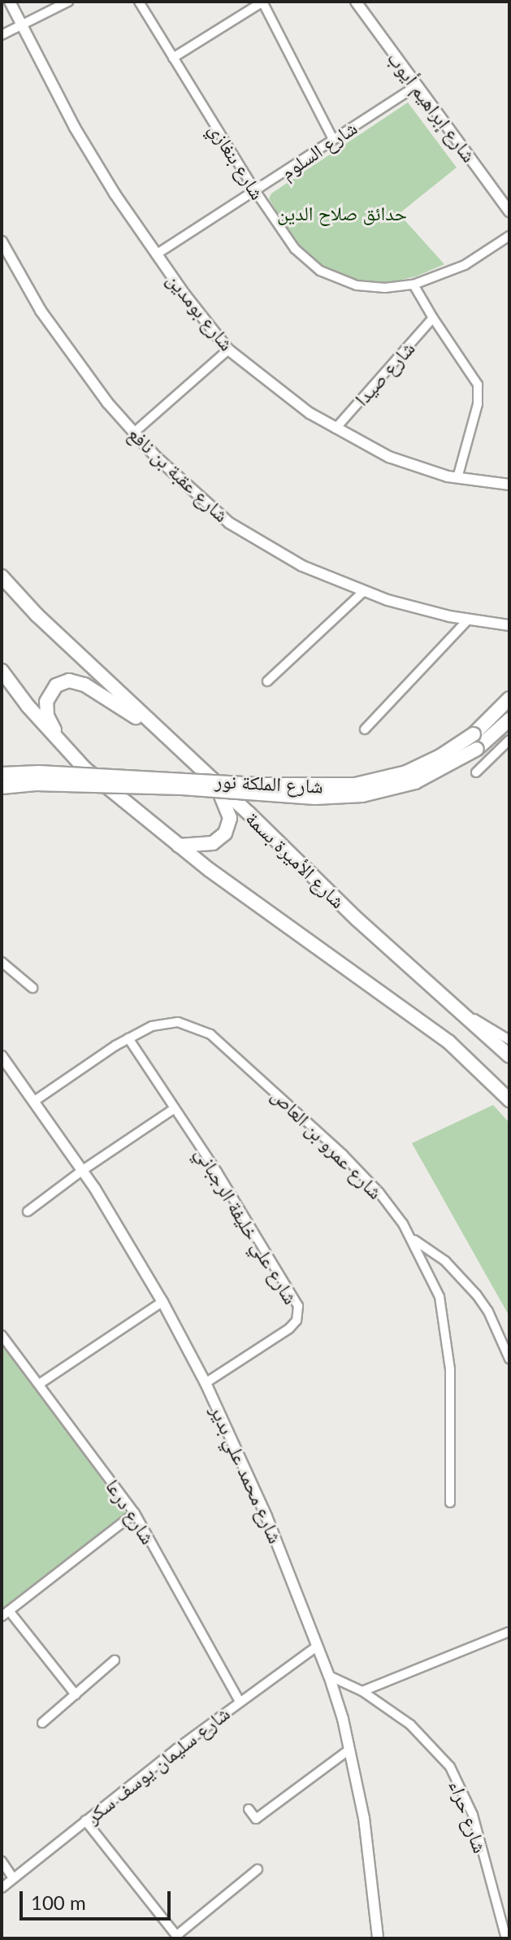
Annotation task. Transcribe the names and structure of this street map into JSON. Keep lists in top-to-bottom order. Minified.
{"streets":{"main road":["شارع الملكة نور","شارع الأميرة بسمة"],"street":["شارع إبراهيم أيوب","شارع السلوم","شارع بنغازي","شارع بومدين","شارع صيدا","شارع عقبة بن نافع","شارع عمرو بن العاص","شارع علي خليفة الرجباني","شارع محمد علي بدير","شارع درعا","شارع سليمان يوسف سكر","شارع حراء"]},"crossings":[["شارع إبراهيم أيوب","شارع السلوم"],["شارع السلوم","شارع بنغازي"],["شارع السلوم","شارع بومدين"],["شارع بومدين","شارع صيدا"],["شارع عمرو بن العاص","شارع علي خليفة الرجباني"],["شارع عمرو بن العاص","شارع محمد علي بدير"],["شارع علي خليفة الرجباني","شارع محمد علي بدير"],["شارع محمد علي بدير","شارع سليمان يوسف سكر"],["شارع محمد علي بدير","شارع حراء"],["شارع درعا","شارع سليمان يوسف سكر"]],"parks":["حدائق صلاح الدين"],"scale_bar":"100 m"}
